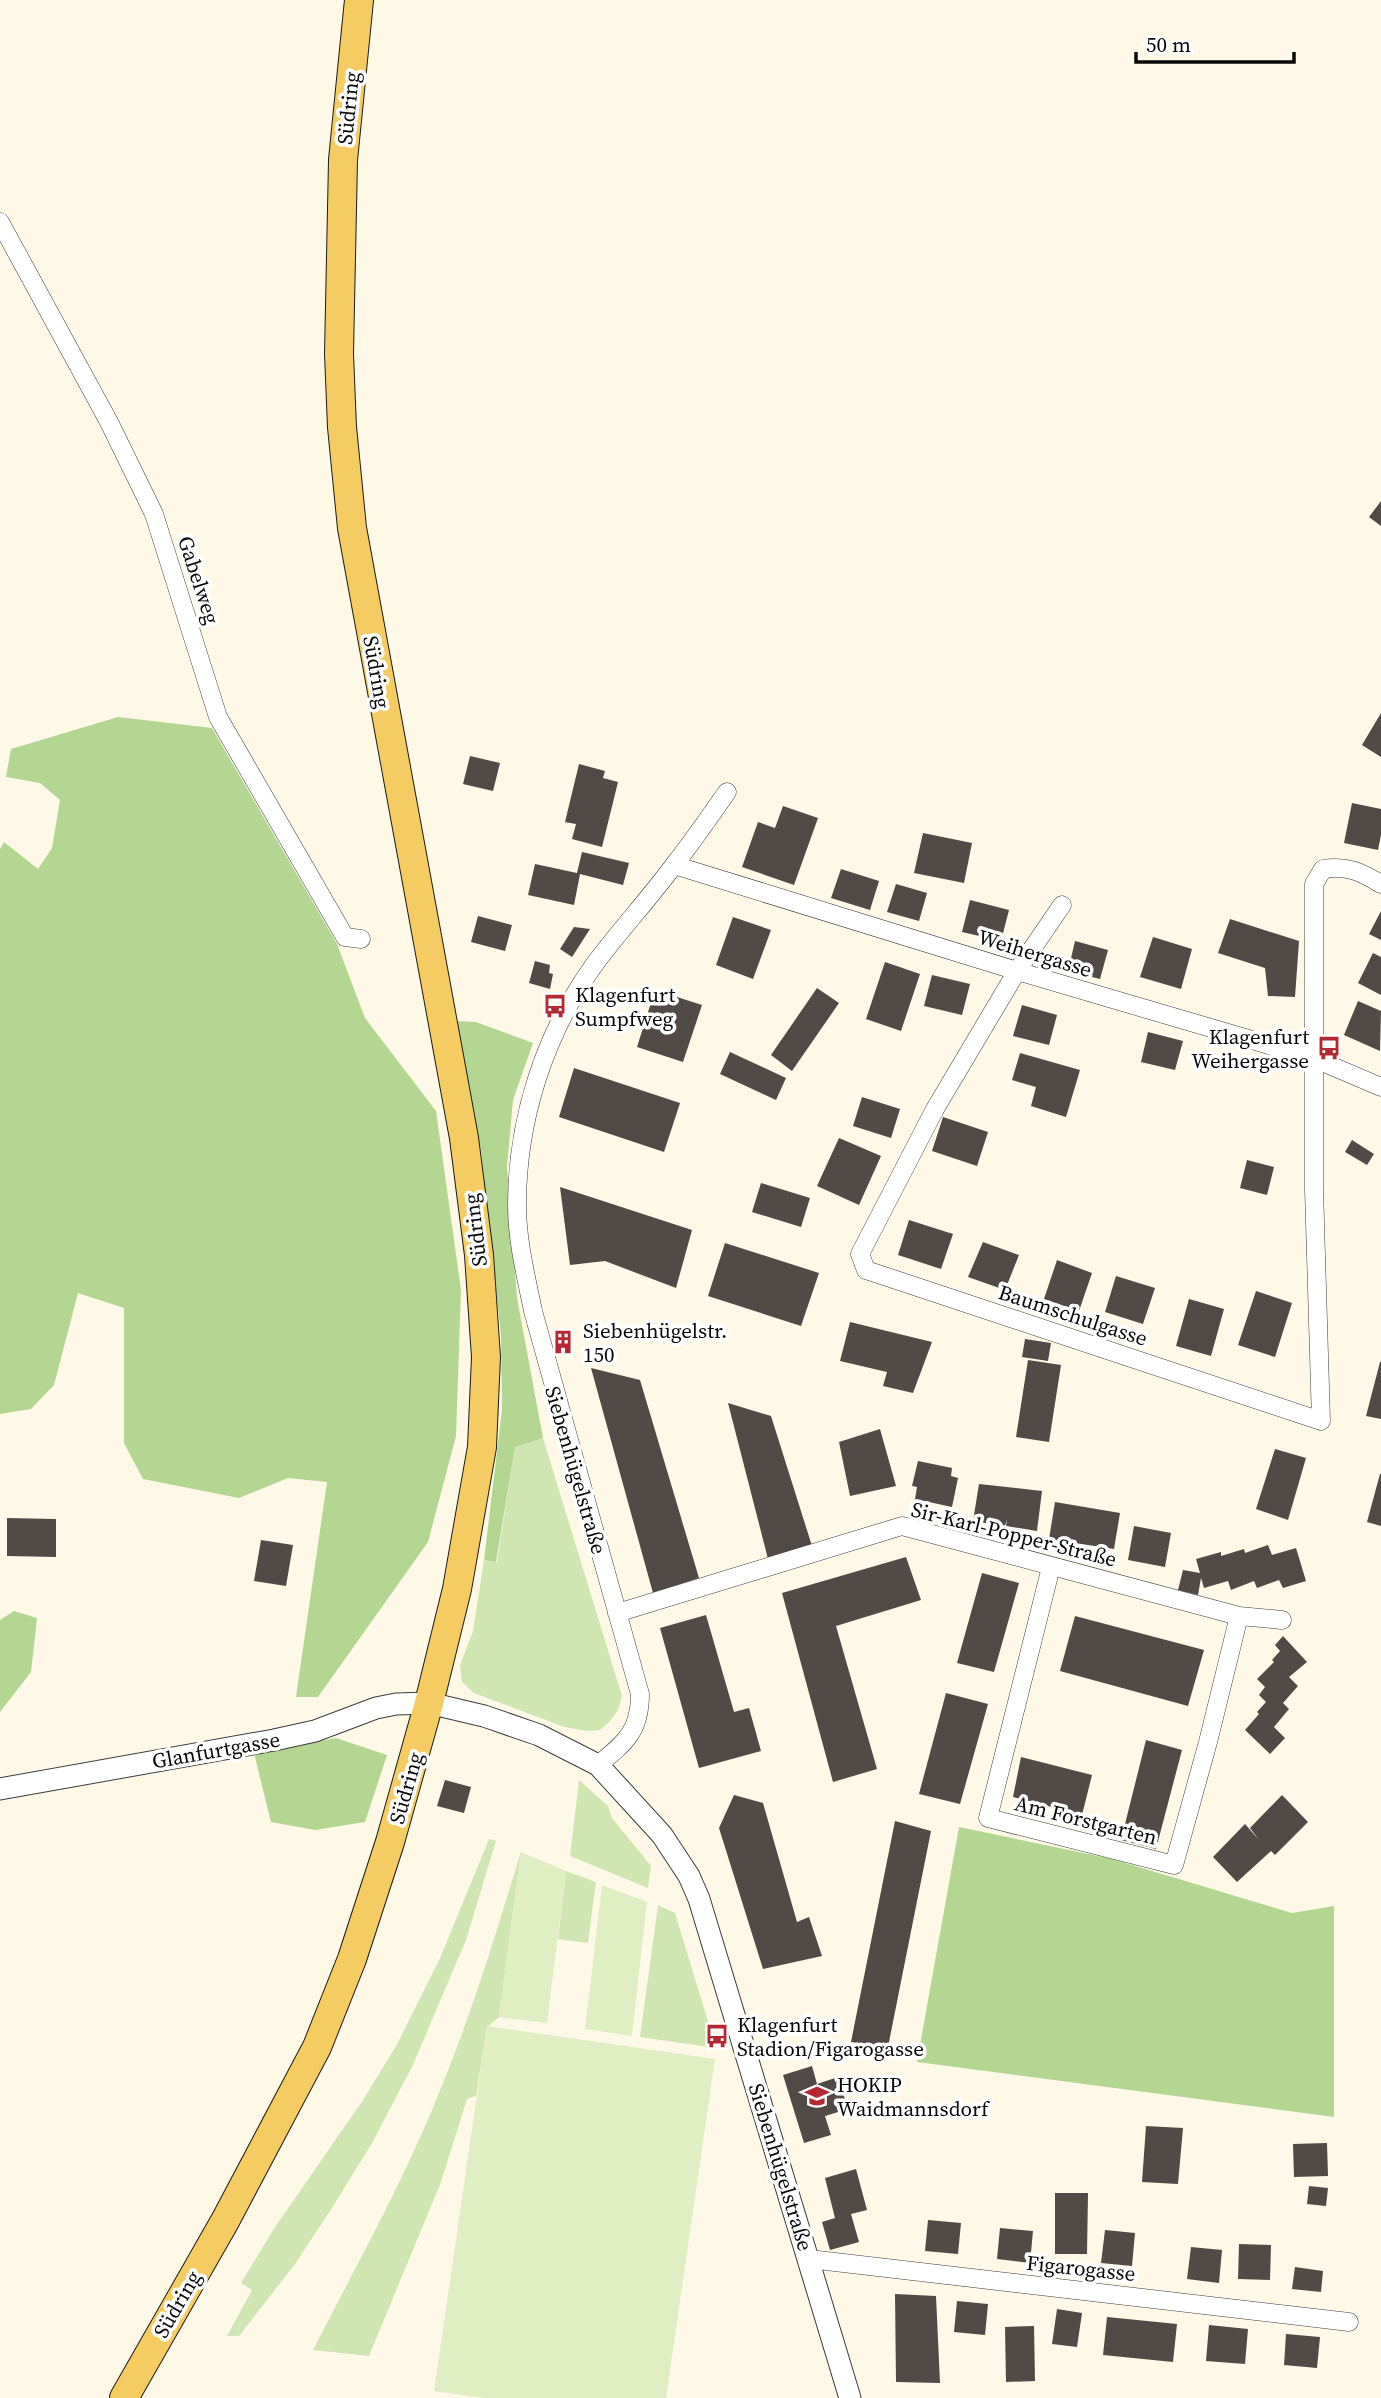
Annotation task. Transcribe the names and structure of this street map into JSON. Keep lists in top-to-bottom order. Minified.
{"streets":{"main road":["Südring"],"street":["Gabelweg","Weihergasse","Baumschulgasse","Siebenhügelstraße","Sir-Karl-Popper-Straße","Glanfurtgasse","Am Forstgarten","Figarogasse"]},"crossings":[["Südring","Siebenhügelstraße"],["Südring","Glanfurtgasse"],["Weihergasse","Baumschulgasse"],["Weihergasse","Siebenhügelstraße"],["Siebenhügelstraße","Sir-Karl-Popper-Straße"],["Siebenhügelstraße","Glanfurtgasse"],["Siebenhügelstraße","Figarogasse"],["Sir-Karl-Popper-Straße","Am Forstgarten"]],"places":{"bus stop":["Klagenfurt Sumpfweg","Klagenfurt Weihergasse","Klagenfurt Stadion/Figarogasse"],"building":["Siebenhügelstr. 150"],"school or university":["HOKIP Waidmannsdorf"]},"scale_bar":"50 m"}
